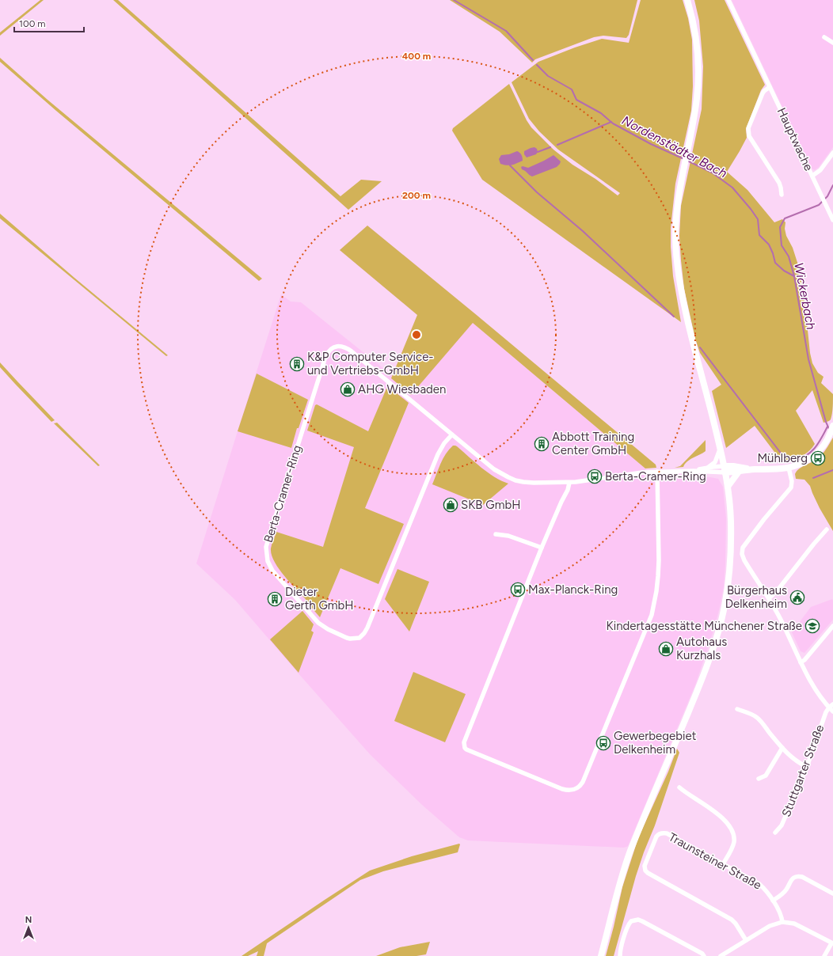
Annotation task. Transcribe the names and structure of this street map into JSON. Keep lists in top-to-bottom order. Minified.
{"streets":{"street":["Hauptwache","Berta-Cramer-Ring","Stuttgarter Straße","Traunsteiner Straße"]},"water":["Nordenstädter Bach","Wickerbach"],"places":{"building":["K&P Computer Service- und Vertriebs-GmbH","Abbott Training Center GmbH","Dieter Gerth GmbH"],"shop":["AHG Wiesbaden","SKB GmbH","Autohaus Kurzhals"],"bus stop":["Mühlberg","Berta-Cramer-Ring","Max-Planck-Ring","Gewerbegebiet Delkenheim"],"public building":["Bürgerhaus Delkenheim"],"school or university":["Kindertagesstätte Münchener Straße"]},"scale_bar":"100 m","north":"top","rings":["400 m","200 m"]}
